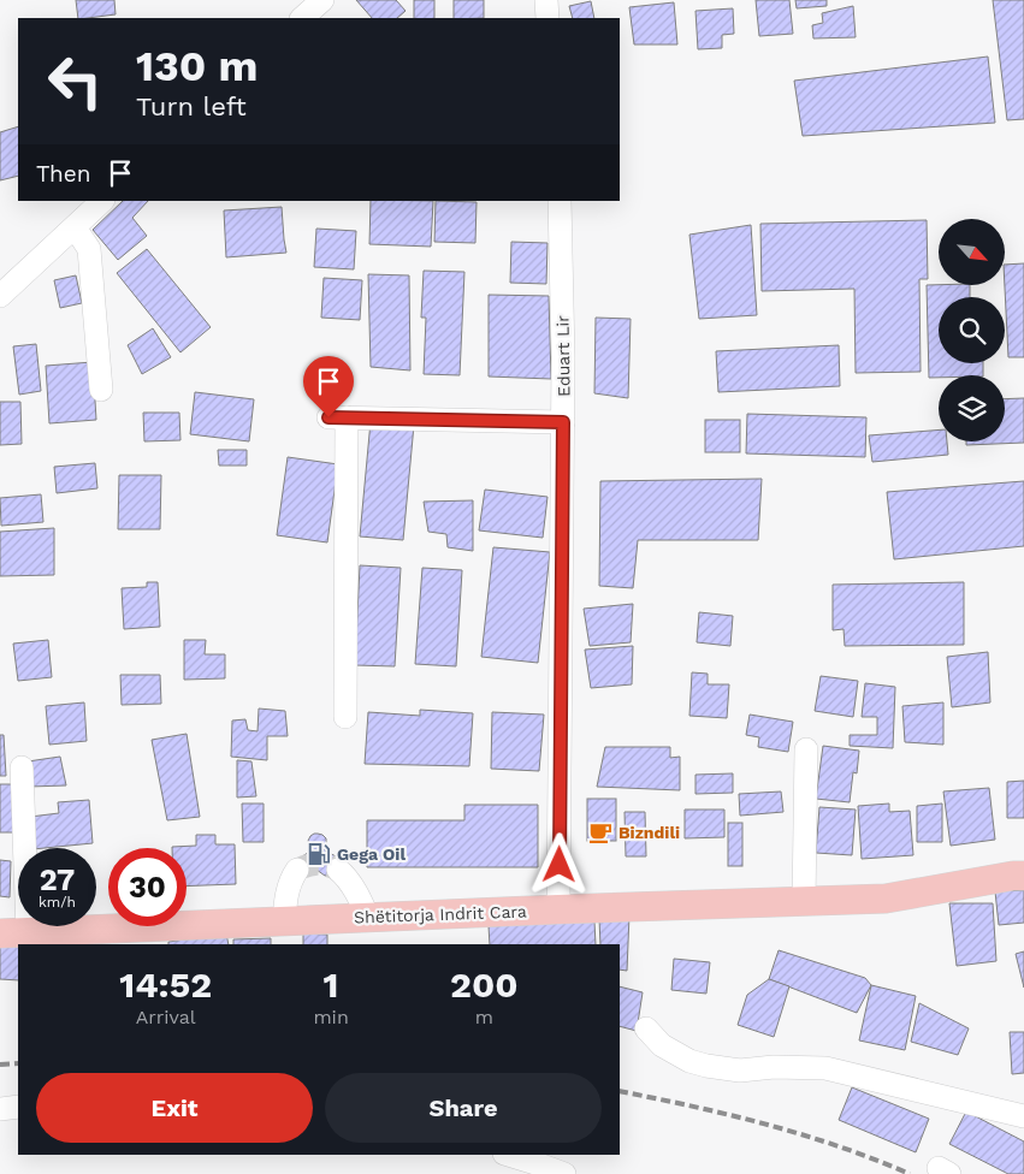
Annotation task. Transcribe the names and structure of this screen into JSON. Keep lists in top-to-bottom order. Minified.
{"streets":{"main road":["Shëtitorja Indrit Cara"],"street":["Eduart Lir"]},"crossings":[["Eduart Lir","Shëtitorja Indrit Cara"]],"places":{"cafe":["Bizndili"],"fuel station":["Gega Oil"]},"north":"bottom right","page":{"turn":["130 m","Turn left"],"then":"Then","speed":"27 km/h","limit":"30","eta":["14:52","Arrival","1","min","200","m"],"buttons":["Exit","Share"]}}
